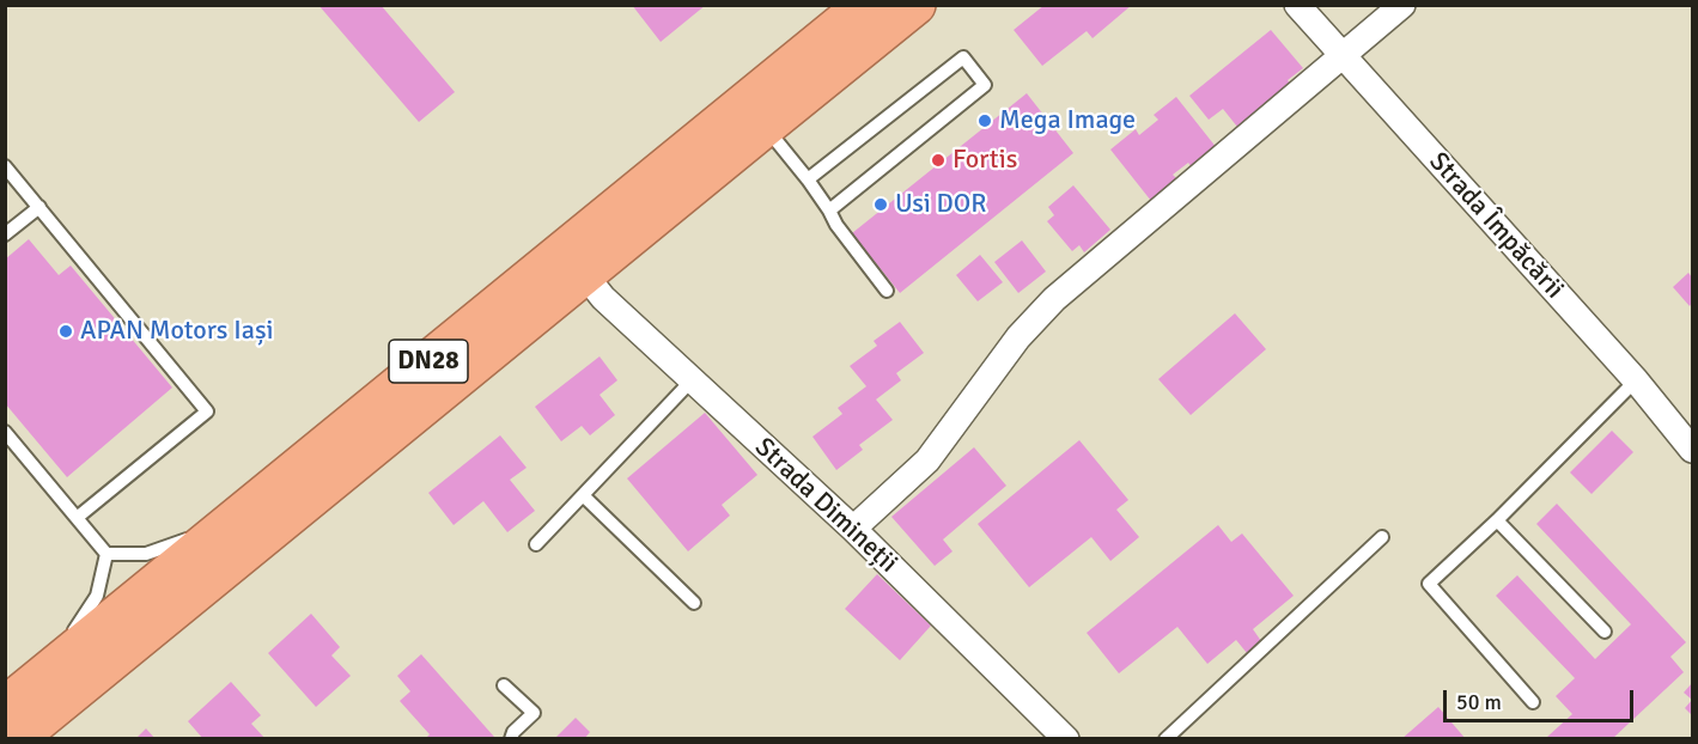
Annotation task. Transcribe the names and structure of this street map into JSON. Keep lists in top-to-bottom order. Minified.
{"streets":{"highway":["DN28"],"street":["Strada Împăcării","Strada Dimineții"]},"crossings":[["DN28","Strada Dimineții"]],"places":["Mega Image","Fortis","Usi DOR","APAN Motors Iași"],"scale_bar":"50 m"}
